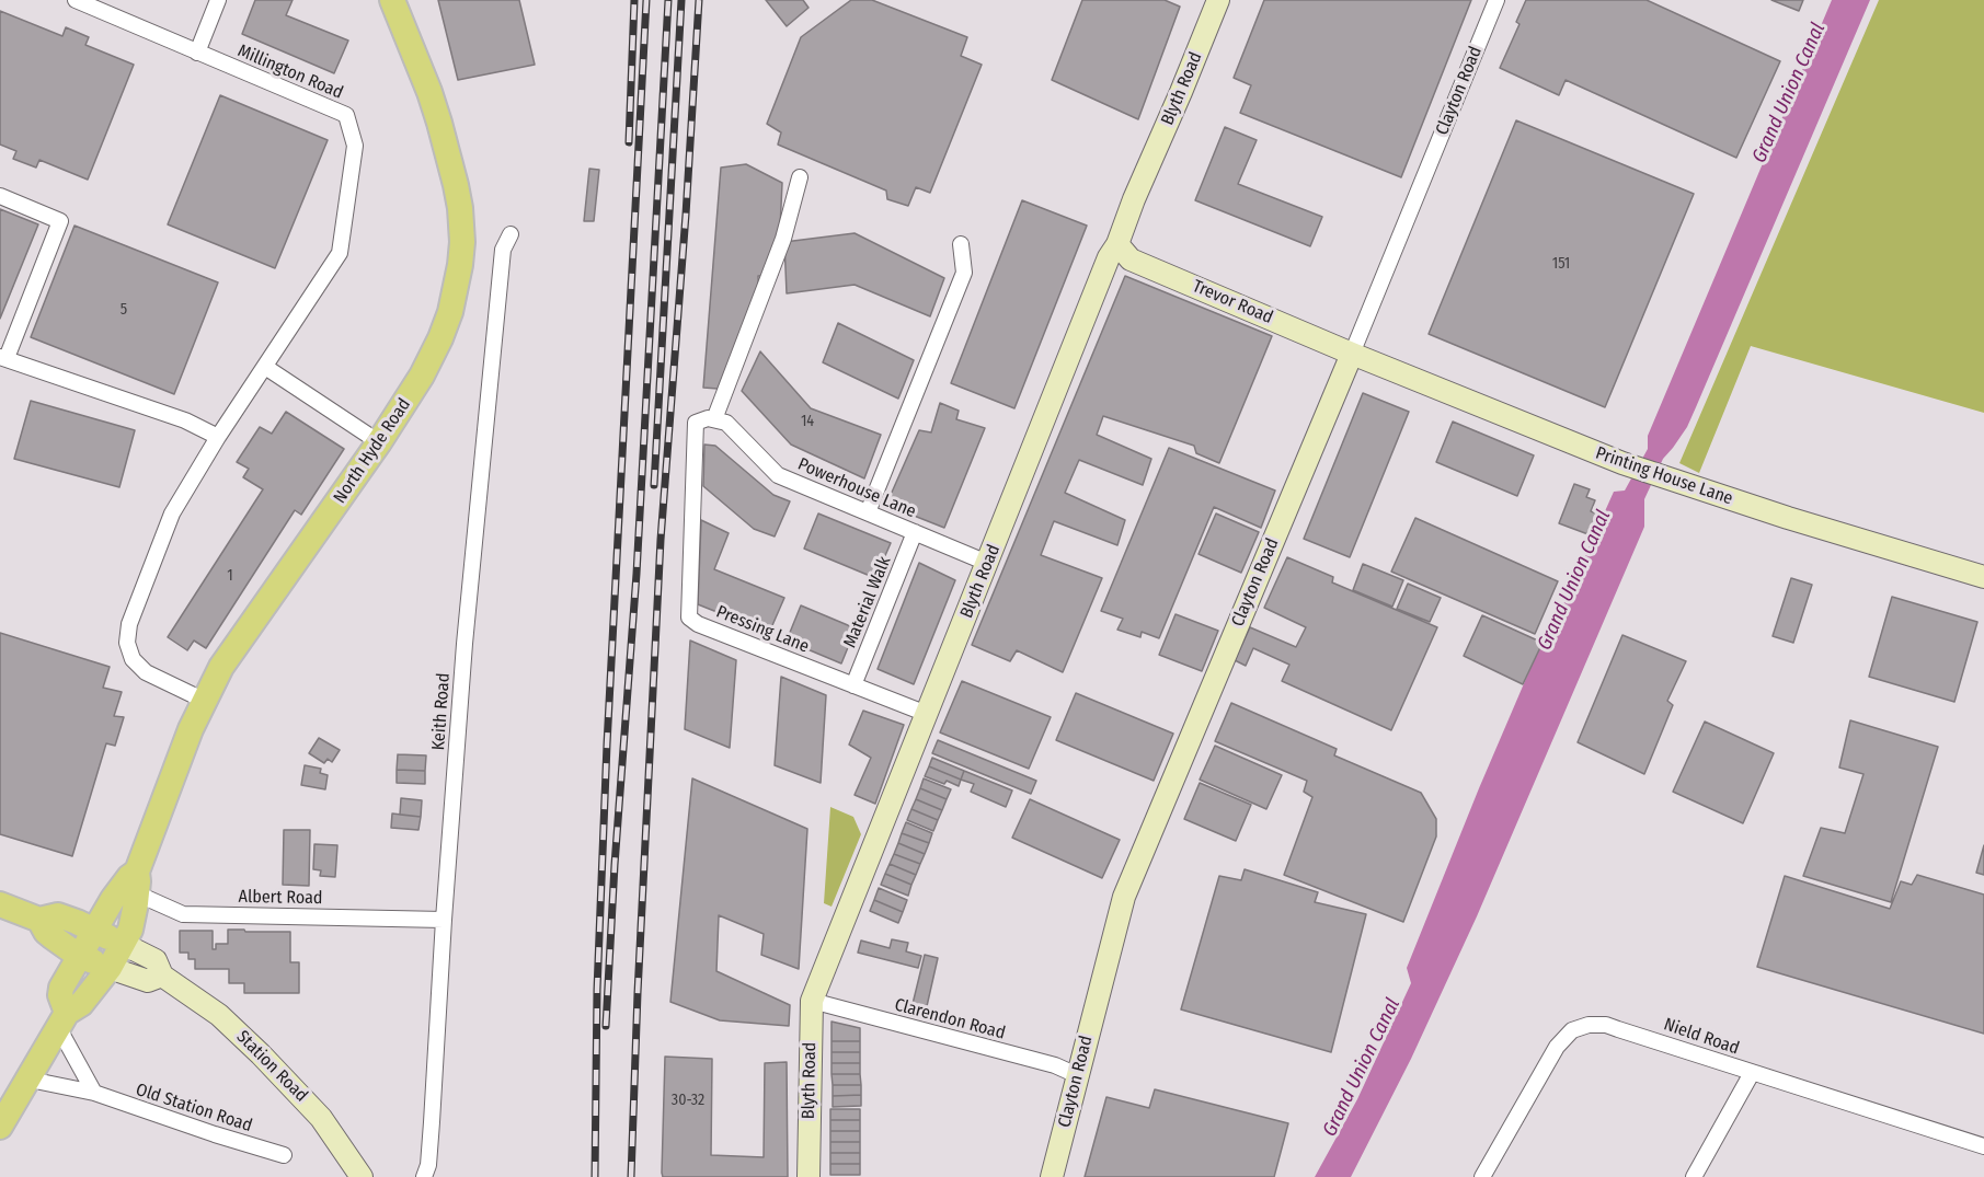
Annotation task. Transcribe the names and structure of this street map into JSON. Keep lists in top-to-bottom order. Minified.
{"streets":{"main road":["North Hyde Road","Station Road"],"street":["Millington Road","Blyth Road","Clayton Road","Trevor Road","Printing House Lane","Powerhouse Lane","Material Walk","Pressing Lane","Keith Road","Albert Road","Clarendon Road","Nield Road","Old Station Road"]},"crossings":[["Millington Road","North Hyde Road"],["Blyth Road","Trevor Road"],["Blyth Road","Powerhouse Lane"],["Blyth Road","Pressing Lane"],["Blyth Road","Clarendon Road"],["Clayton Road","Trevor Road"],["Clayton Road","Printing House Lane"],["Clayton Road","Clarendon Road"],["Trevor Road","Printing House Lane"],["North Hyde Road","Albert Road"],["North Hyde Road","Station Road"],["North Hyde Road","Old Station Road"],["Powerhouse Lane","Material Walk"],["Powerhouse Lane","Pressing Lane"],["Material Walk","Pressing Lane"],["Keith Road","Albert Road"]],"water":["Grand Union Canal"],"house_numbers":["151","5","14","1","30-32"]}
